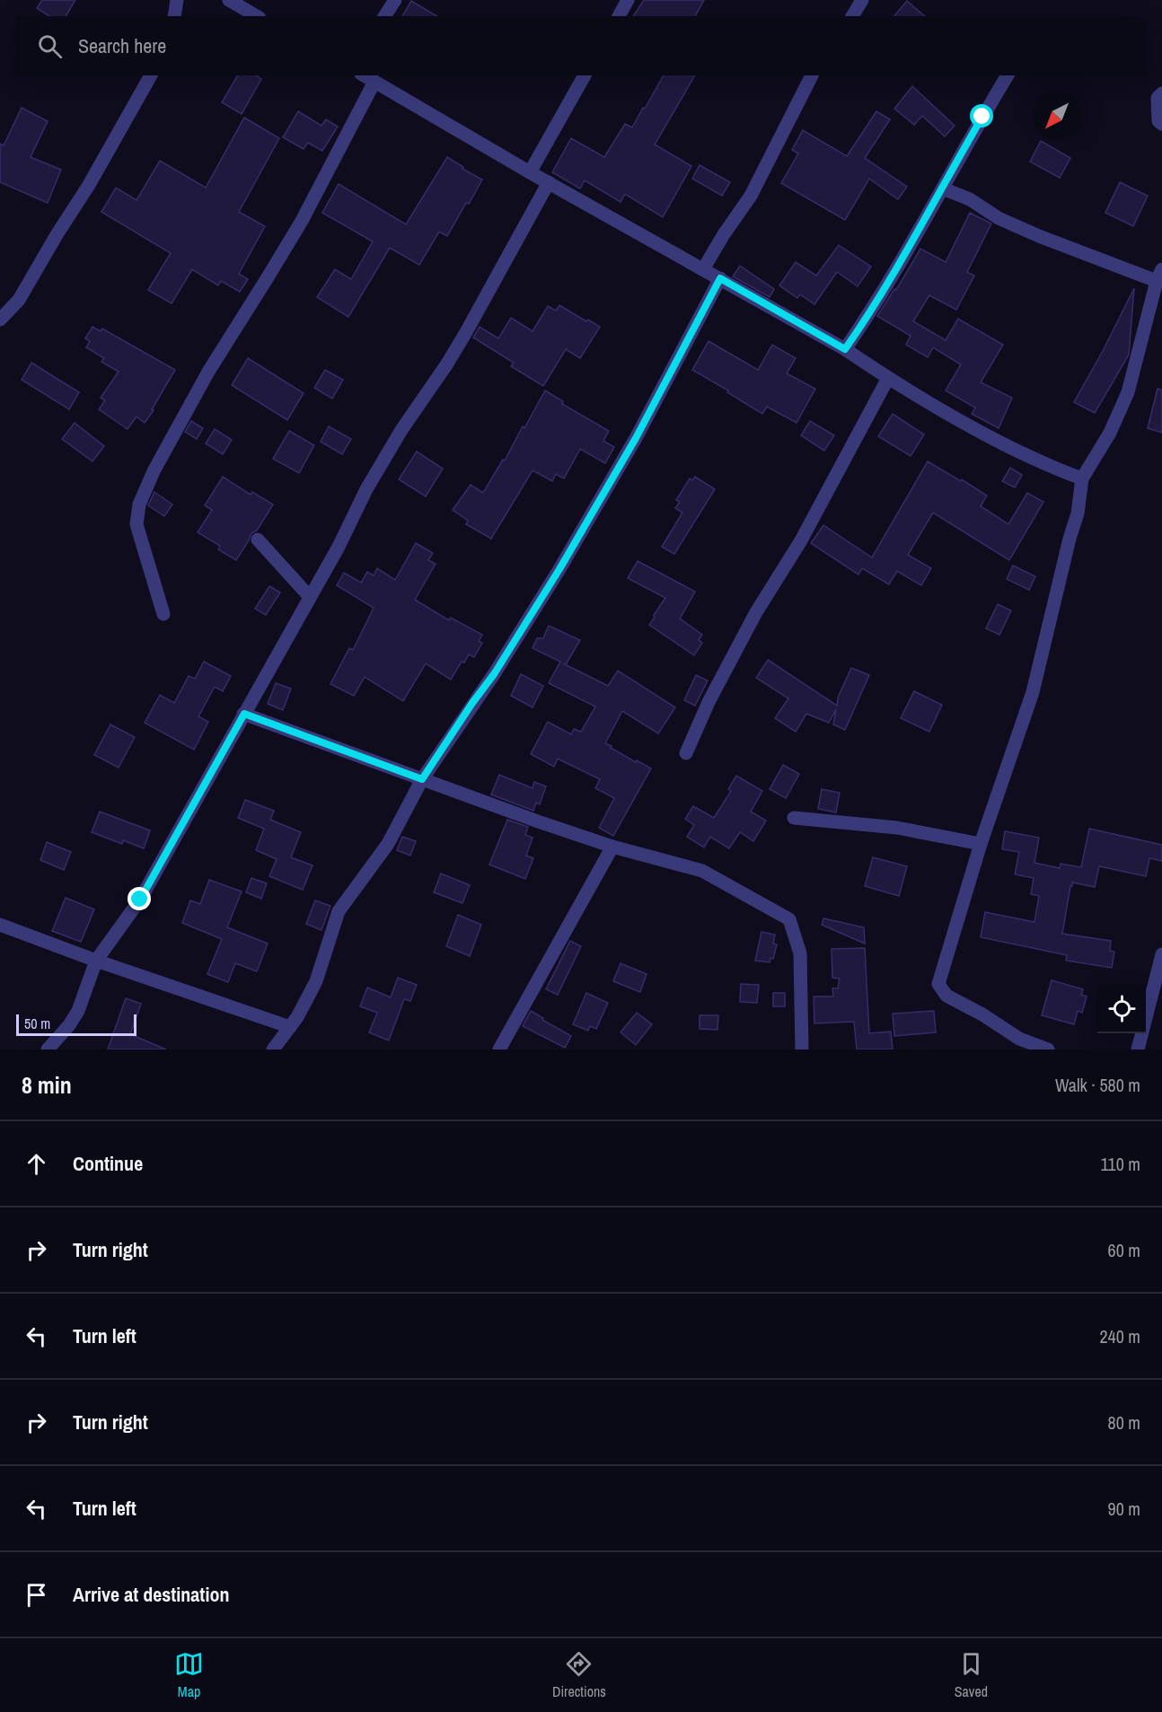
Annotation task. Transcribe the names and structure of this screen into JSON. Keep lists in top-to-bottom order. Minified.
{"scale_bar":"50 m","north":"bottom left","page":{"search":"Search here","scale":"50 m","heading":["8 min","Walk · 580 m"],"list":[["Continue","110 m"],["Turn right","60 m"],["Turn left","240 m"],["Turn right","80 m"],["Turn left","90 m"],"Arrive at destination"],"nav":["Map","Directions","Saved"]}}
